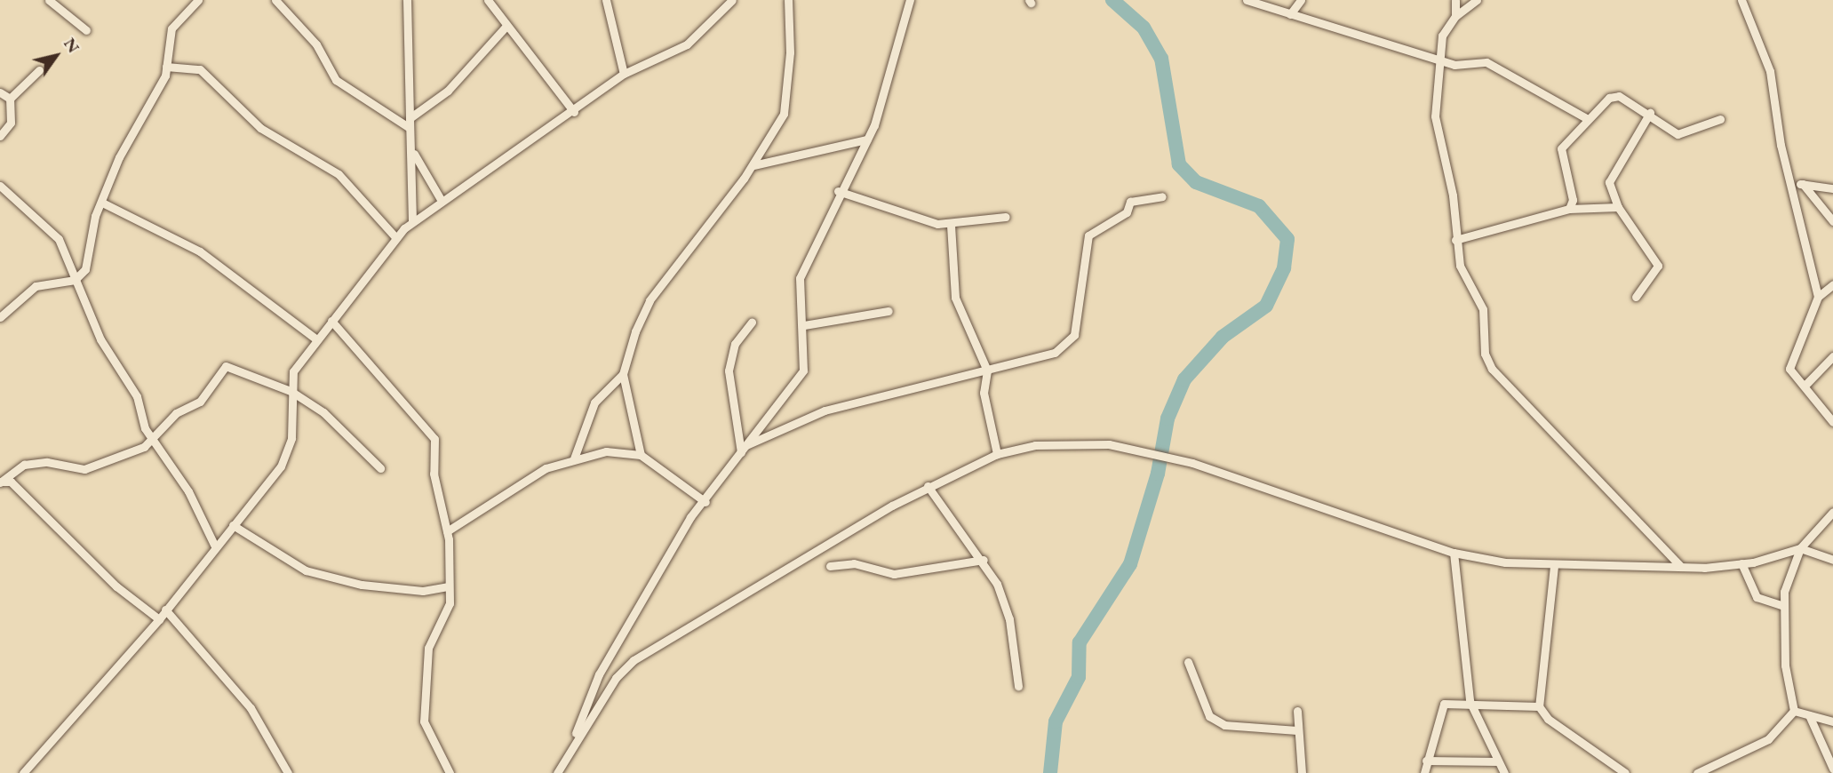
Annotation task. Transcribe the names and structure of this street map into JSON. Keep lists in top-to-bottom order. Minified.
{"north":"top right"}
